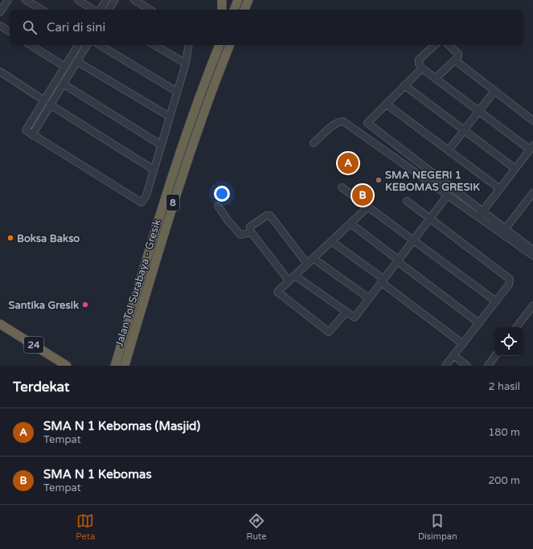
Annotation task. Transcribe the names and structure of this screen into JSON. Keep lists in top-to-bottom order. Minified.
{"streets":{"highway":["8","Jalan Tol Surabaya - Gresik","24"]},"places":["SMA NEGERI 1 KEBOMAS GRESIK","Boksa Bakso","Santika Gresik"],"page":{"search":"Cari di sini","pins":["A","B"],"heading":["Terdekat","2 hasil"],"list":[{"mark":"A","name":"SMA N 1 Kebomas (Masjid)","note":"Tempat","value":"180 m"},{"mark":"B","name":"SMA N 1 Kebomas","note":"Tempat","value":"200 m"}],"nav":["Peta","Rute","Disimpan"]}}
